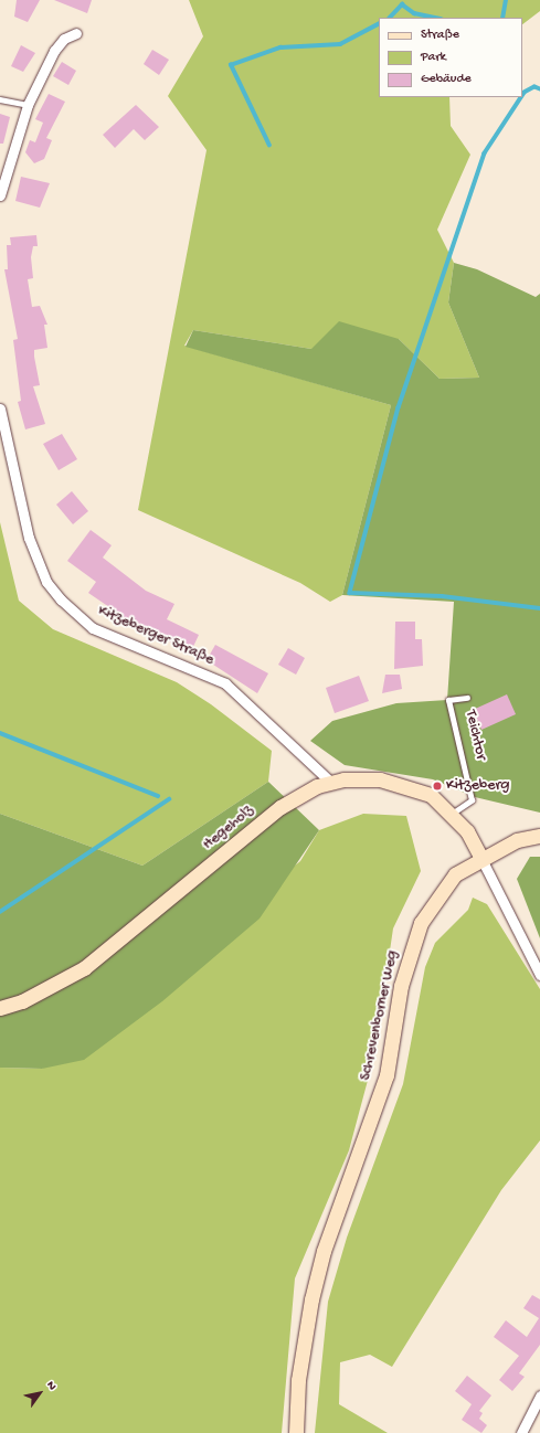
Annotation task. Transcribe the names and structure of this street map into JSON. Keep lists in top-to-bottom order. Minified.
{"streets":{"street":["Kitzeberger Straße","Hegeholz","Schrevenborner Weg"],"lane":["Teichtor"]},"crossings":[["Kitzeberger Straße","Hegeholz"],["Teichtor","Hegeholz"],["Hegeholz","Schrevenborner Weg"]],"places":["Kitzeberg"],"legend":["Straße","Park","Gebäude"],"north":"top right"}
